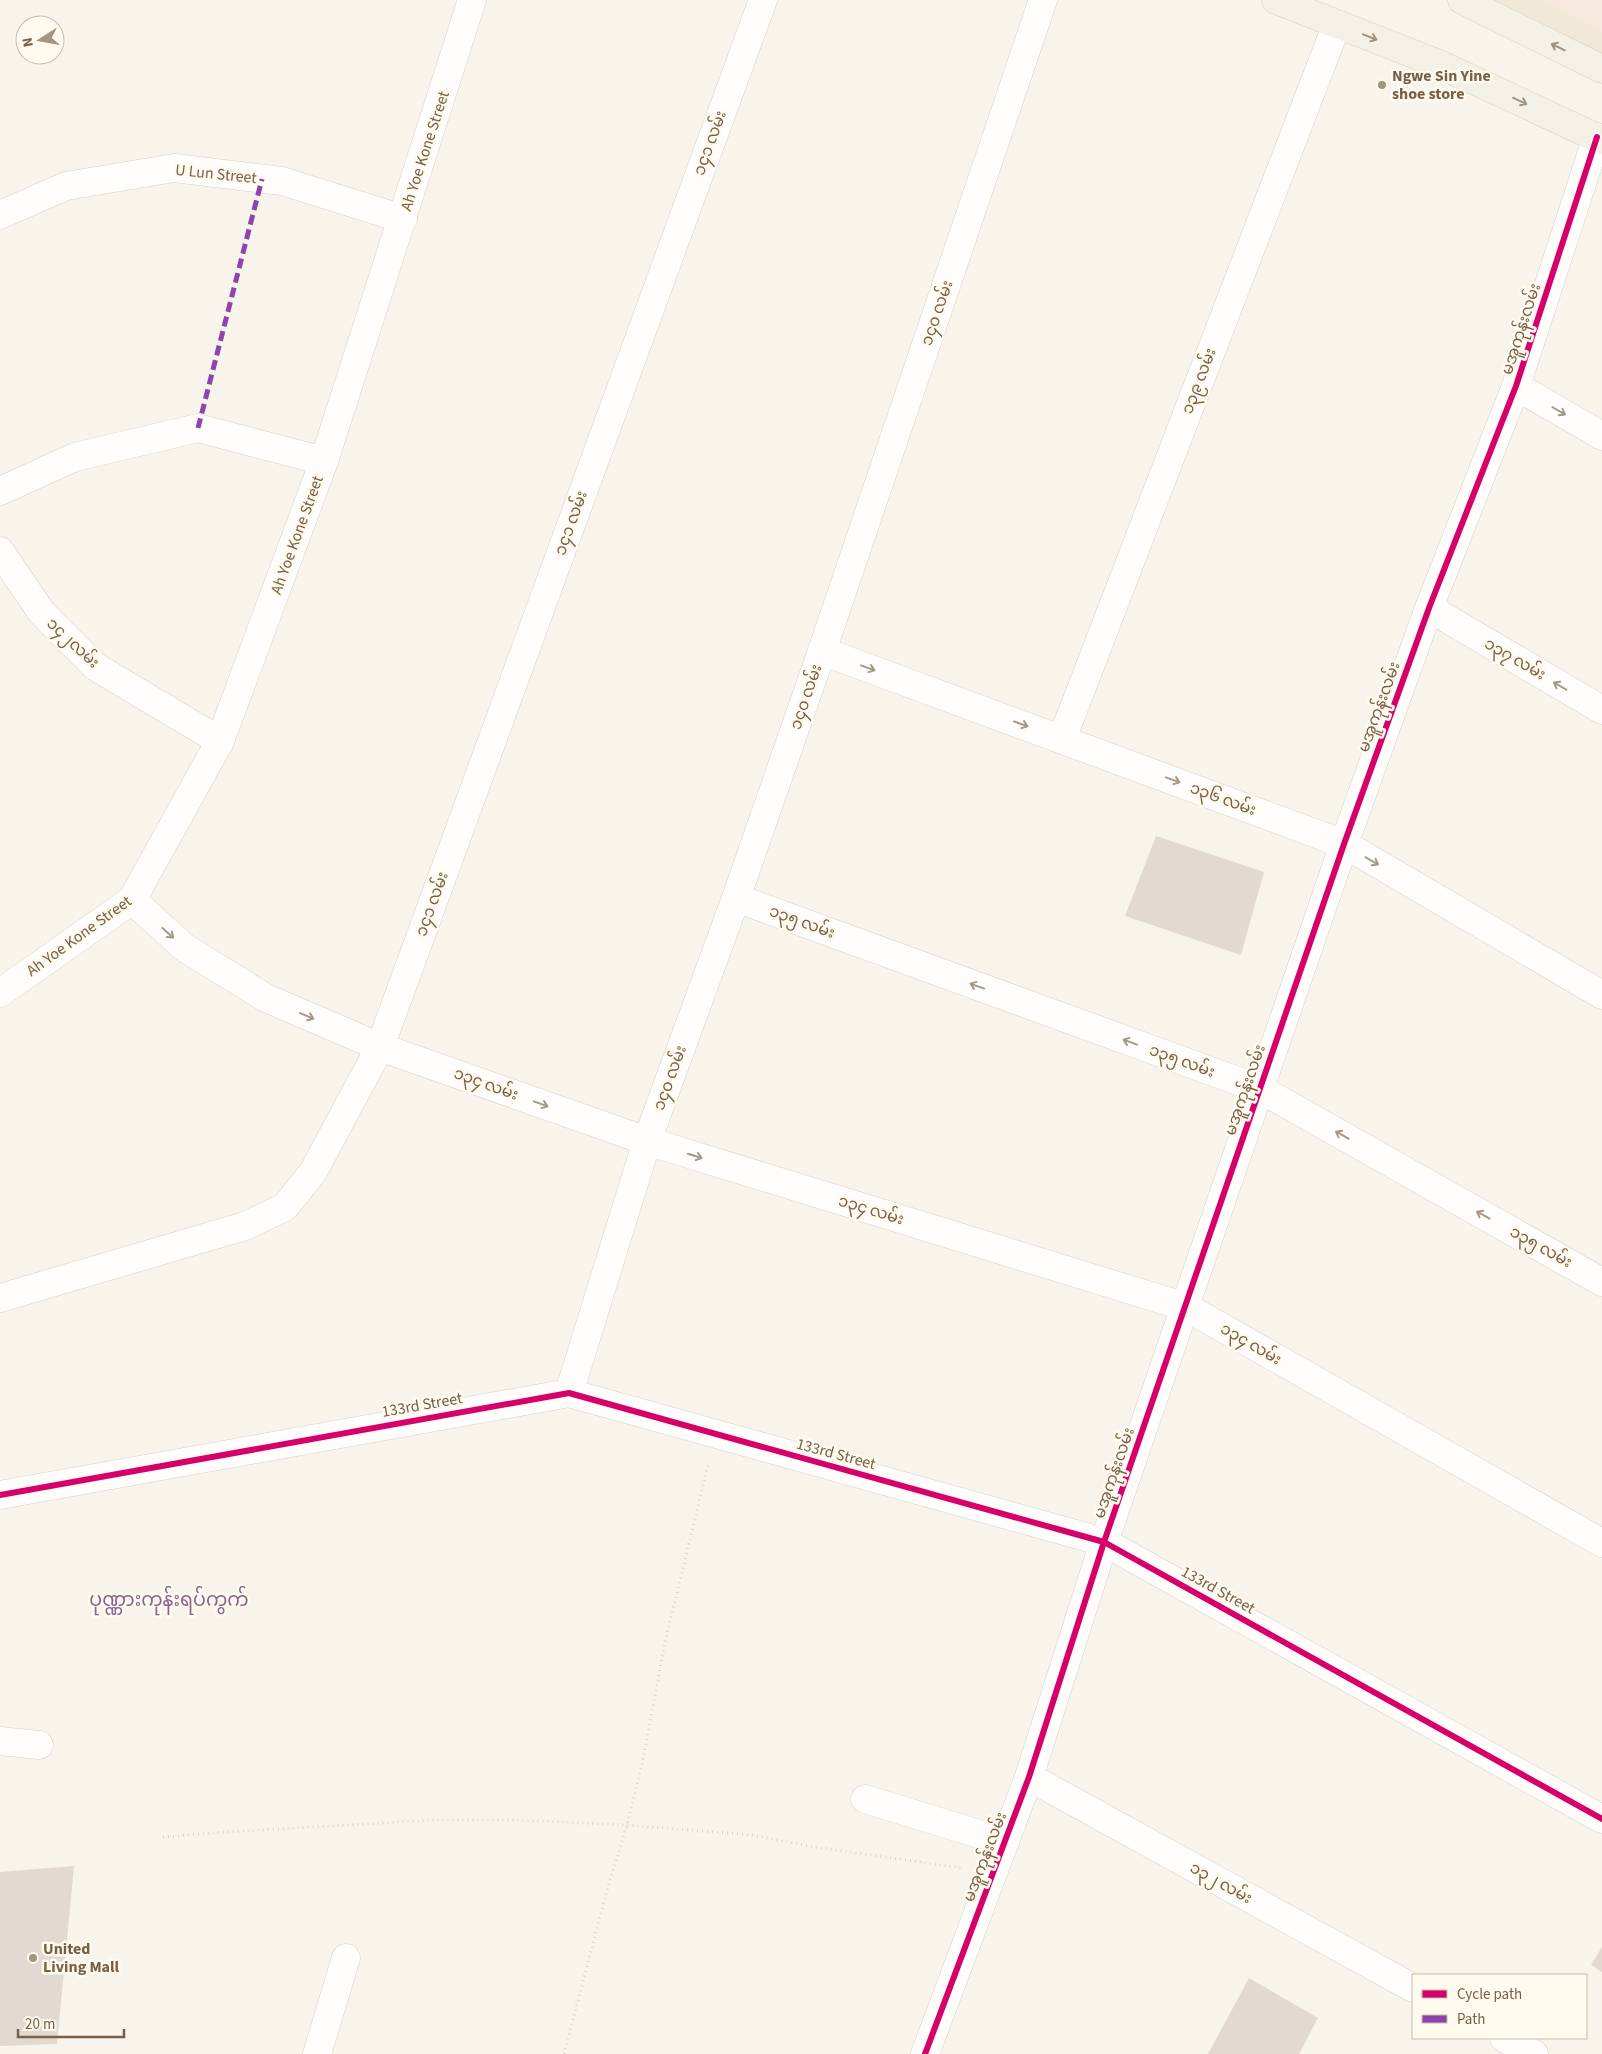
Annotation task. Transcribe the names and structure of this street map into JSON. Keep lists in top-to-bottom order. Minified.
{"streets":{"street":["၁၄၁ လမ်း","Ah Yoe Kone Street","U Lun Street","၁၄၀ လမ်း","မအူကုန်းလမ်း","၁၃၉ လမ်း","၁၄၂လမ်း","၁၃၇ လမ်း","၁၃၆ လမ်း","၁၃၅ လမ်း","၁၃၄ လမ်း","133rd Street","၁၃၂ လမ်း"]},"crossings":[["၁၄၁ လမ်း","၁၃၄ လမ်း"],["Ah Yoe Kone Street","U Lun Street"],["Ah Yoe Kone Street","၁၄၂လမ်း"],["Ah Yoe Kone Street","၁၃၄ လမ်း"],["၁၄၀ လမ်း","၁၃၆ လမ်း"],["၁၄၀ လမ်း","၁၃၅ လမ်း"],["၁၄၀ လမ်း","၁၃၄ လမ်း"],["၁၄၀ လမ်း","133rd Street"],["မအူကုန်းလမ်း","၁၃၇ လမ်း"],["မအူကုန်းလမ်း","၁၃၆ လမ်း"],["မအူကုန်းလမ်း","၁၃၅ လမ်း"],["မအူကုန်းလမ်း","၁၃၄ လမ်း"],["မအူကုန်းလမ်း","133rd Street"],["မအူကုန်းလမ်း","၁၃၂ လမ်း"],["၁၃၉ လမ်း","၁၃၆ လမ်း"]],"one_way":["၁၃၆ လမ်း","၁၃၅ လမ်း","၁၃၄ လမ်း"],"districts":["ပုဏ္ဏားကုန်းရပ်ကွက်"],"places":["Ngwe Sin Yine shoe store","United Living Mall"],"legend":["Cycle path","Path"],"scale_bar":"20 m","north":"left"}
